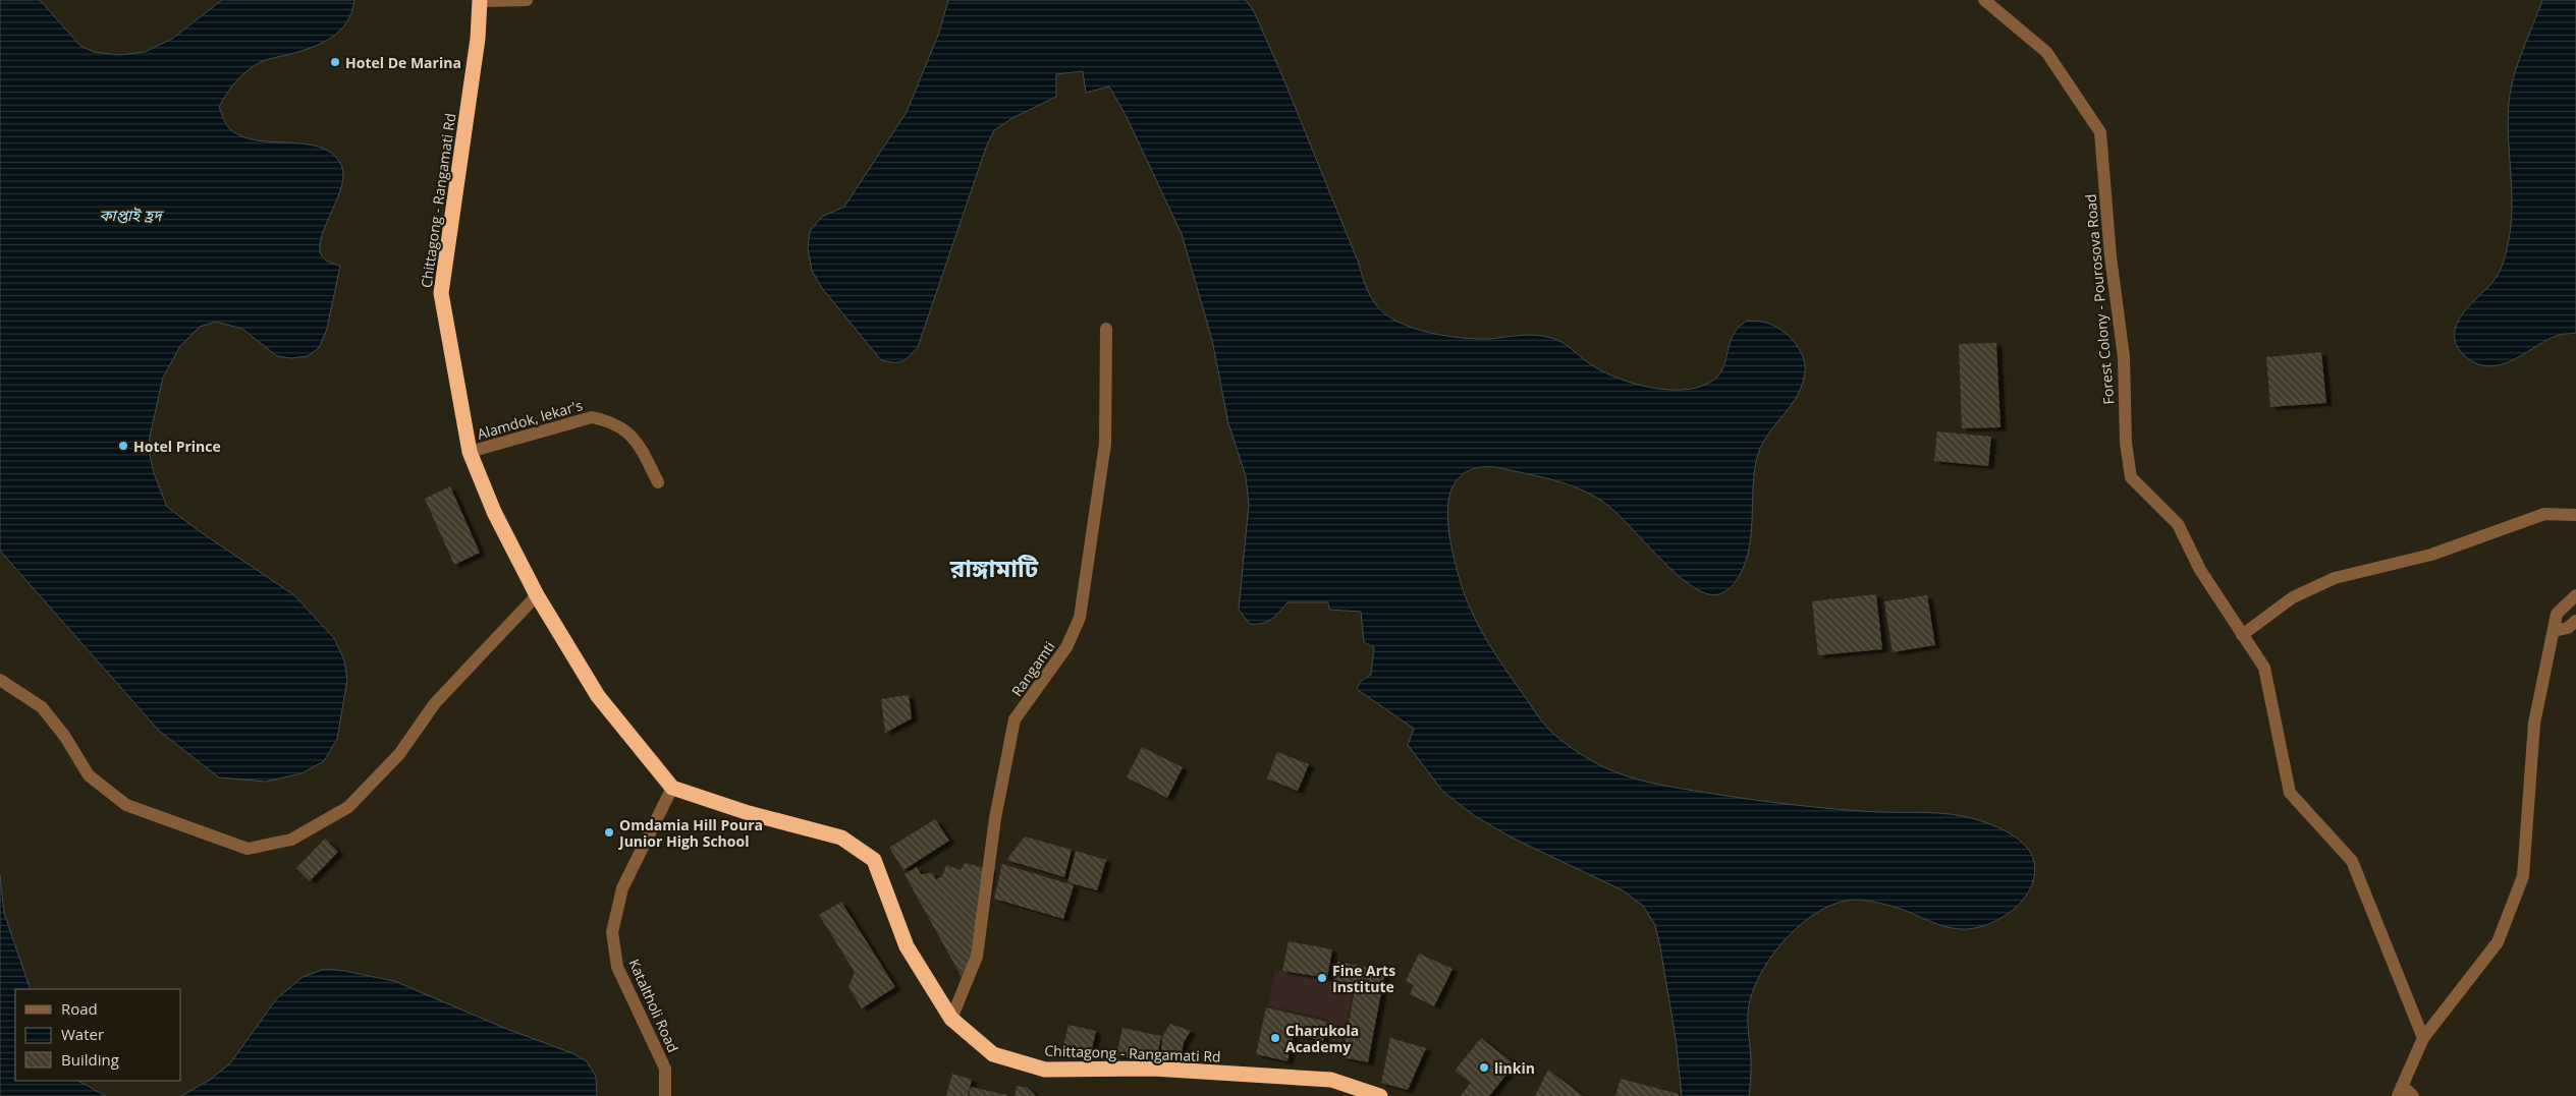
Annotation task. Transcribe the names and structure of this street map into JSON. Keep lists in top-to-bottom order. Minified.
{"streets":{"highway":["Chittagong - Rangamati Rd"],"street":["Forest Colony - Pourosova Road","Alamdok, lekar's","Rangamti","Kataltholi Road"]},"crossings":[["Chittagong - Rangamati Rd","Alamdok, lekar's"],["Chittagong - Rangamati Rd","Rangamti"],["Chittagong - Rangamati Rd","Kataltholi Road"]],"districts":["রাঙ্গামাটি"],"water":["কাপ্তাই হ্রদ"],"places":["Hotel De Marina","Hotel Prince","Omdamia Hill Poura Junior High School","Fine Arts Institute","Charukola Academy","linkin"],"legend":["Road","Water","Building"]}
